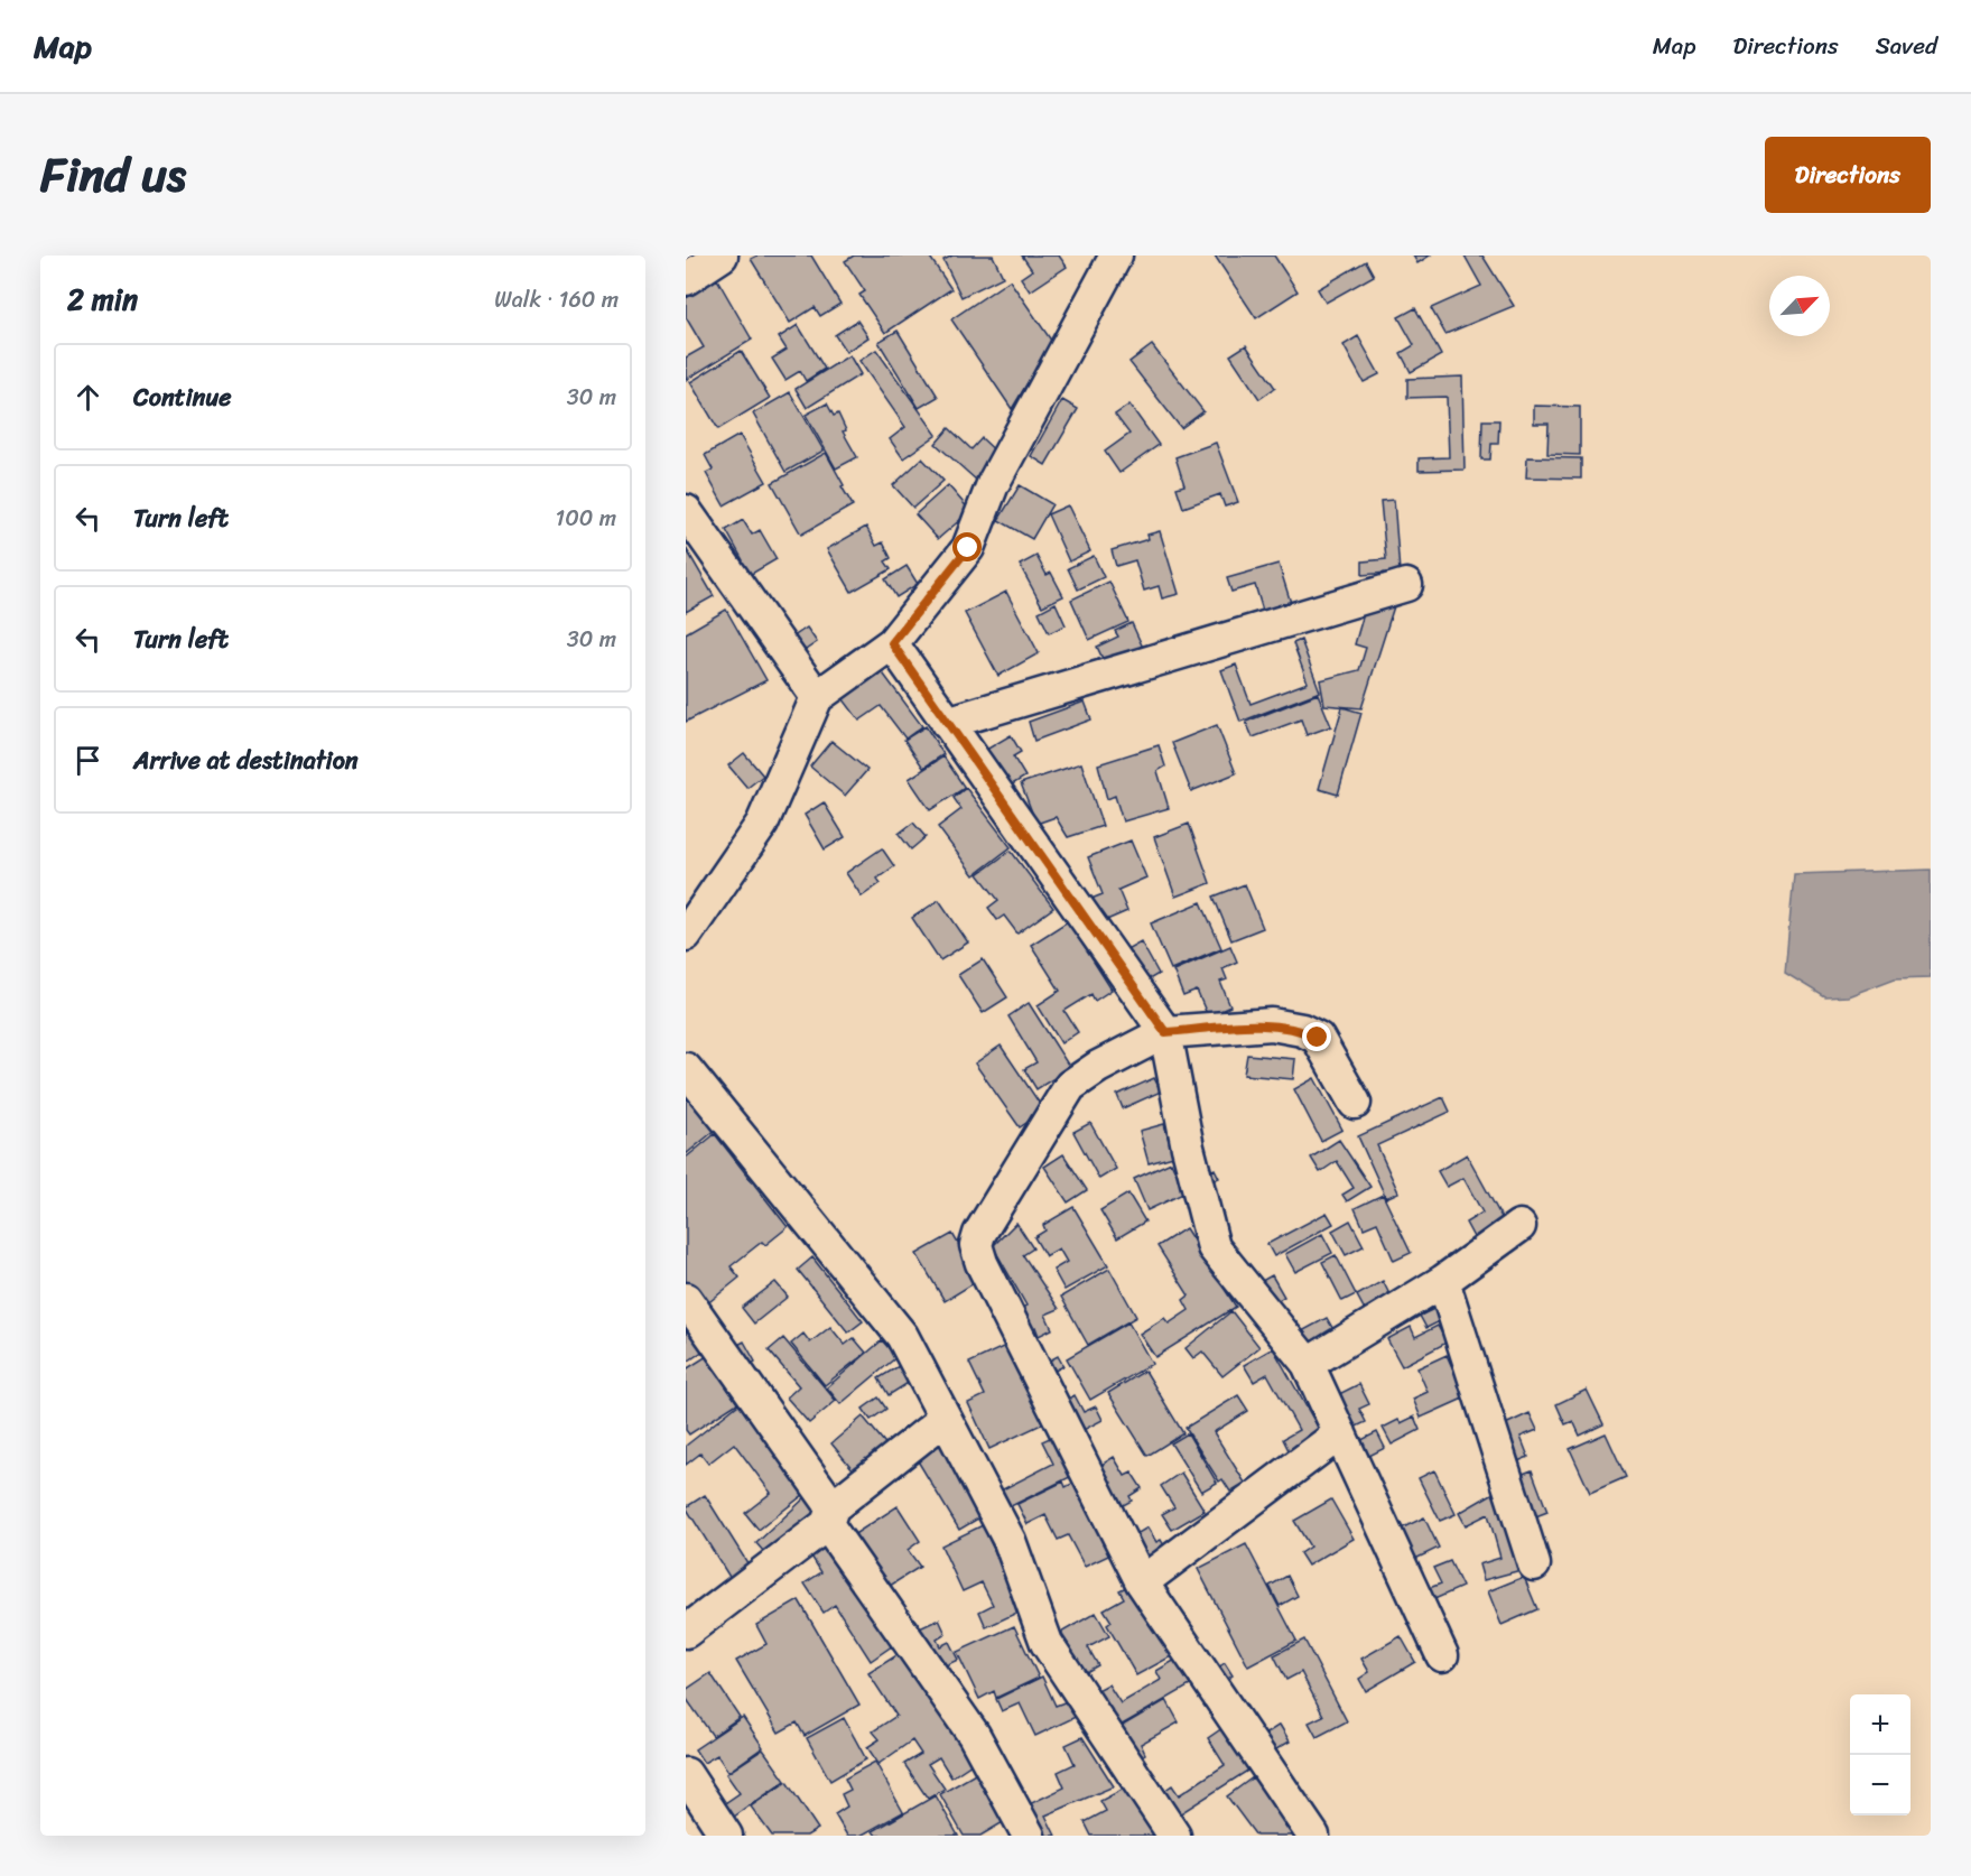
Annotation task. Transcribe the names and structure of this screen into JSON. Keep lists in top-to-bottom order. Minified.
{"north":"top right","page":{"header":"Map","nav":["Map","Directions","Saved"],"title":"Find us","buttons":"Directions","heading":["2 min","Walk · 160 m"],"list":[["Continue","30 m"],["Turn left","100 m"],["Turn left","30 m"],"Arrive at destination"],"map_buttons":["+","−"]}}
